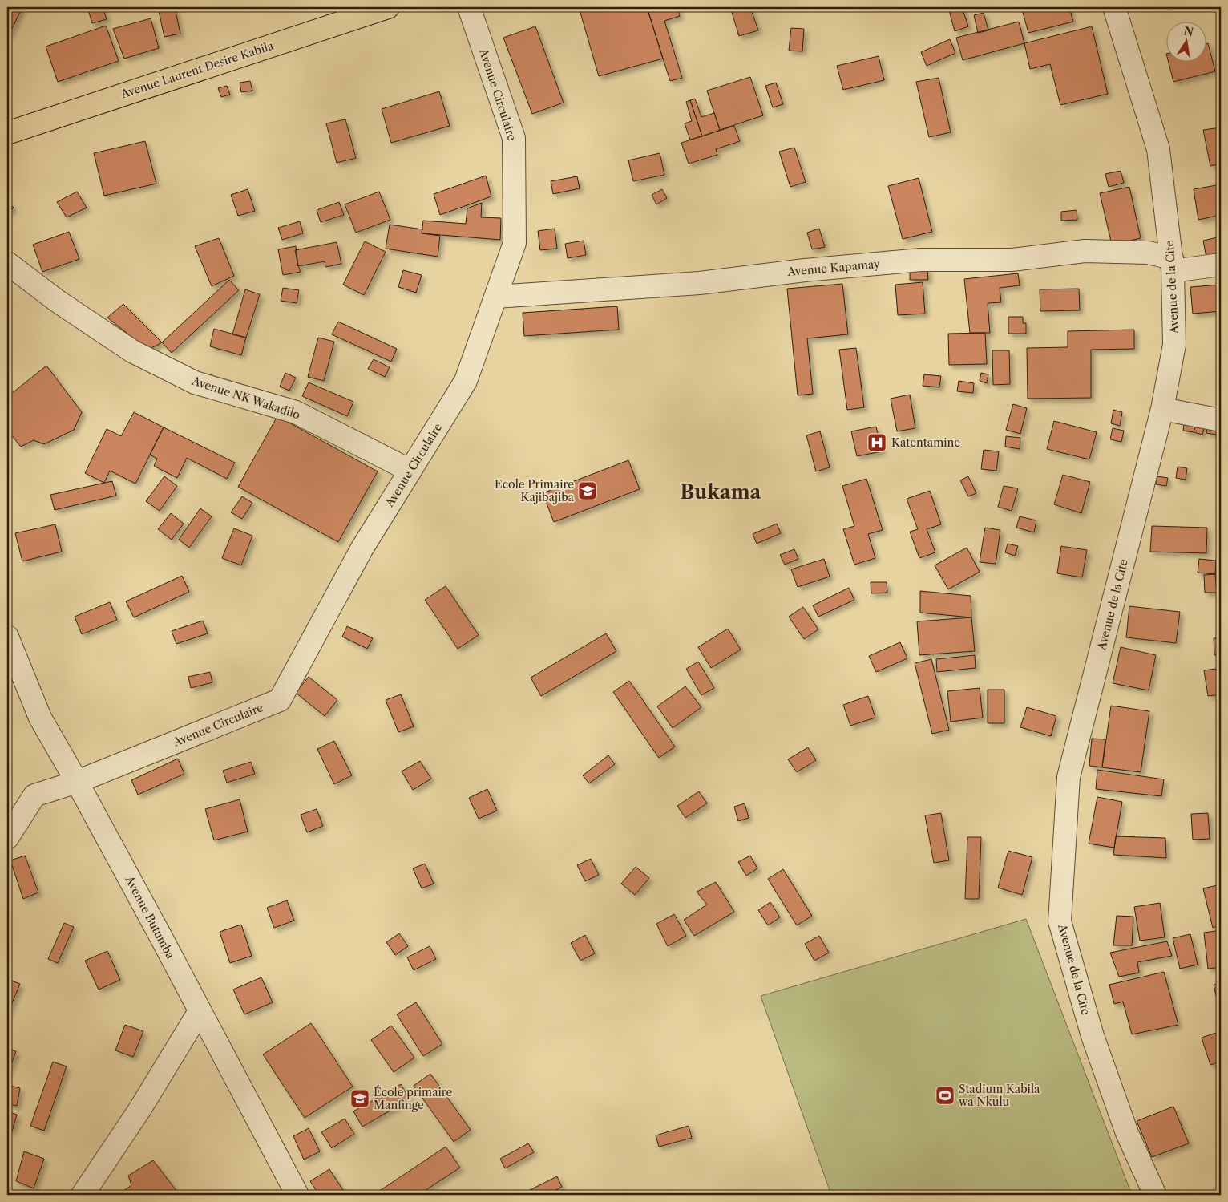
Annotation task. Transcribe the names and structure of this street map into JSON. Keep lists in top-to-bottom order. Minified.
{"streets":{"main road":["Avenue Laurent Desire Kabila"],"street":["Avenue Circulaire","Avenue Kapamay","Avenue de la Cite","Avenue NK Wakadilo","Avenue Butumba"]},"crossings":[["Avenue Circulaire","Avenue Kapamay"],["Avenue Circulaire","Avenue NK Wakadilo"],["Avenue Circulaire","Avenue Butumba"],["Avenue Kapamay","Avenue de la Cite"]],"districts":["Bukama"],"places":{"hospital":["Katentamine"],"school or university":["Ecole Primaire Kajibajiba","École primaire Manfinge"],"sports":["Stadium Kabila wa Nkulu"]},"north":"top"}
